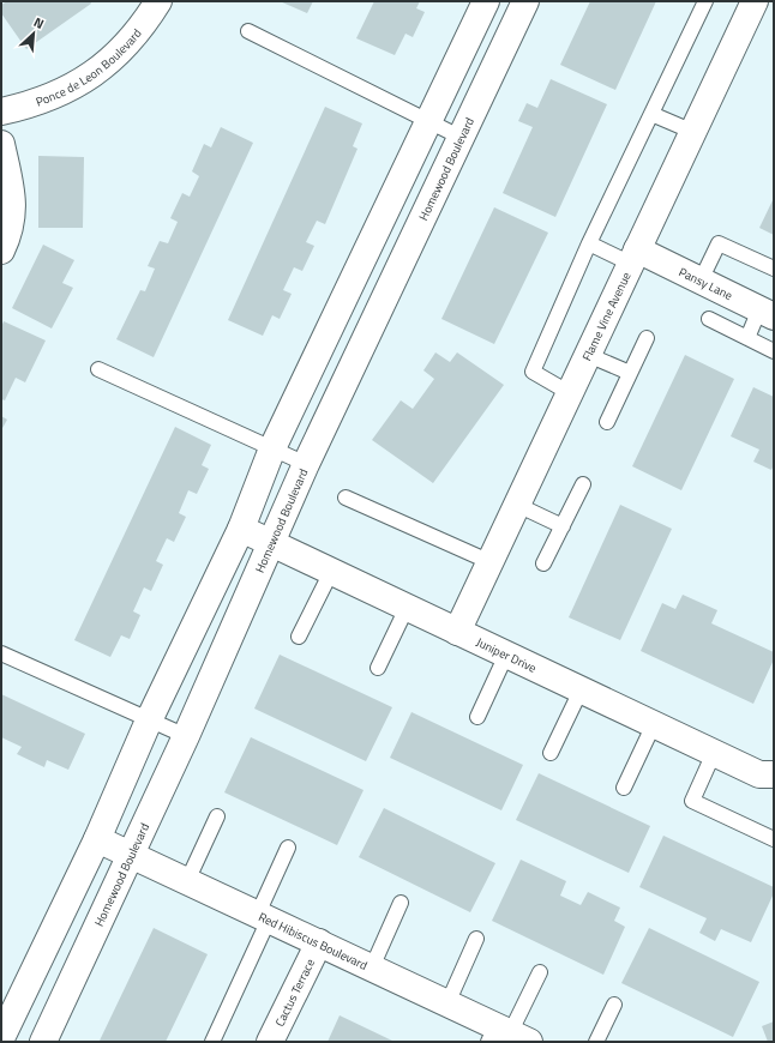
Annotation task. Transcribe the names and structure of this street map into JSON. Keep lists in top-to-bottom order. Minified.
{"streets":{"street":["Ponce de Leon Boulevard","Homewood Boulevard","Pansy Lane","Flame Vine Avenue","Juniper Drive","Red Hibiscus Boulevard","Cactus Terrace"]},"crossings":[["Homewood Boulevard","Juniper Drive"],["Homewood Boulevard","Red Hibiscus Boulevard"],["Pansy Lane","Flame Vine Avenue"],["Flame Vine Avenue","Juniper Drive"],["Red Hibiscus Boulevard","Cactus Terrace"]],"north":"top right"}
